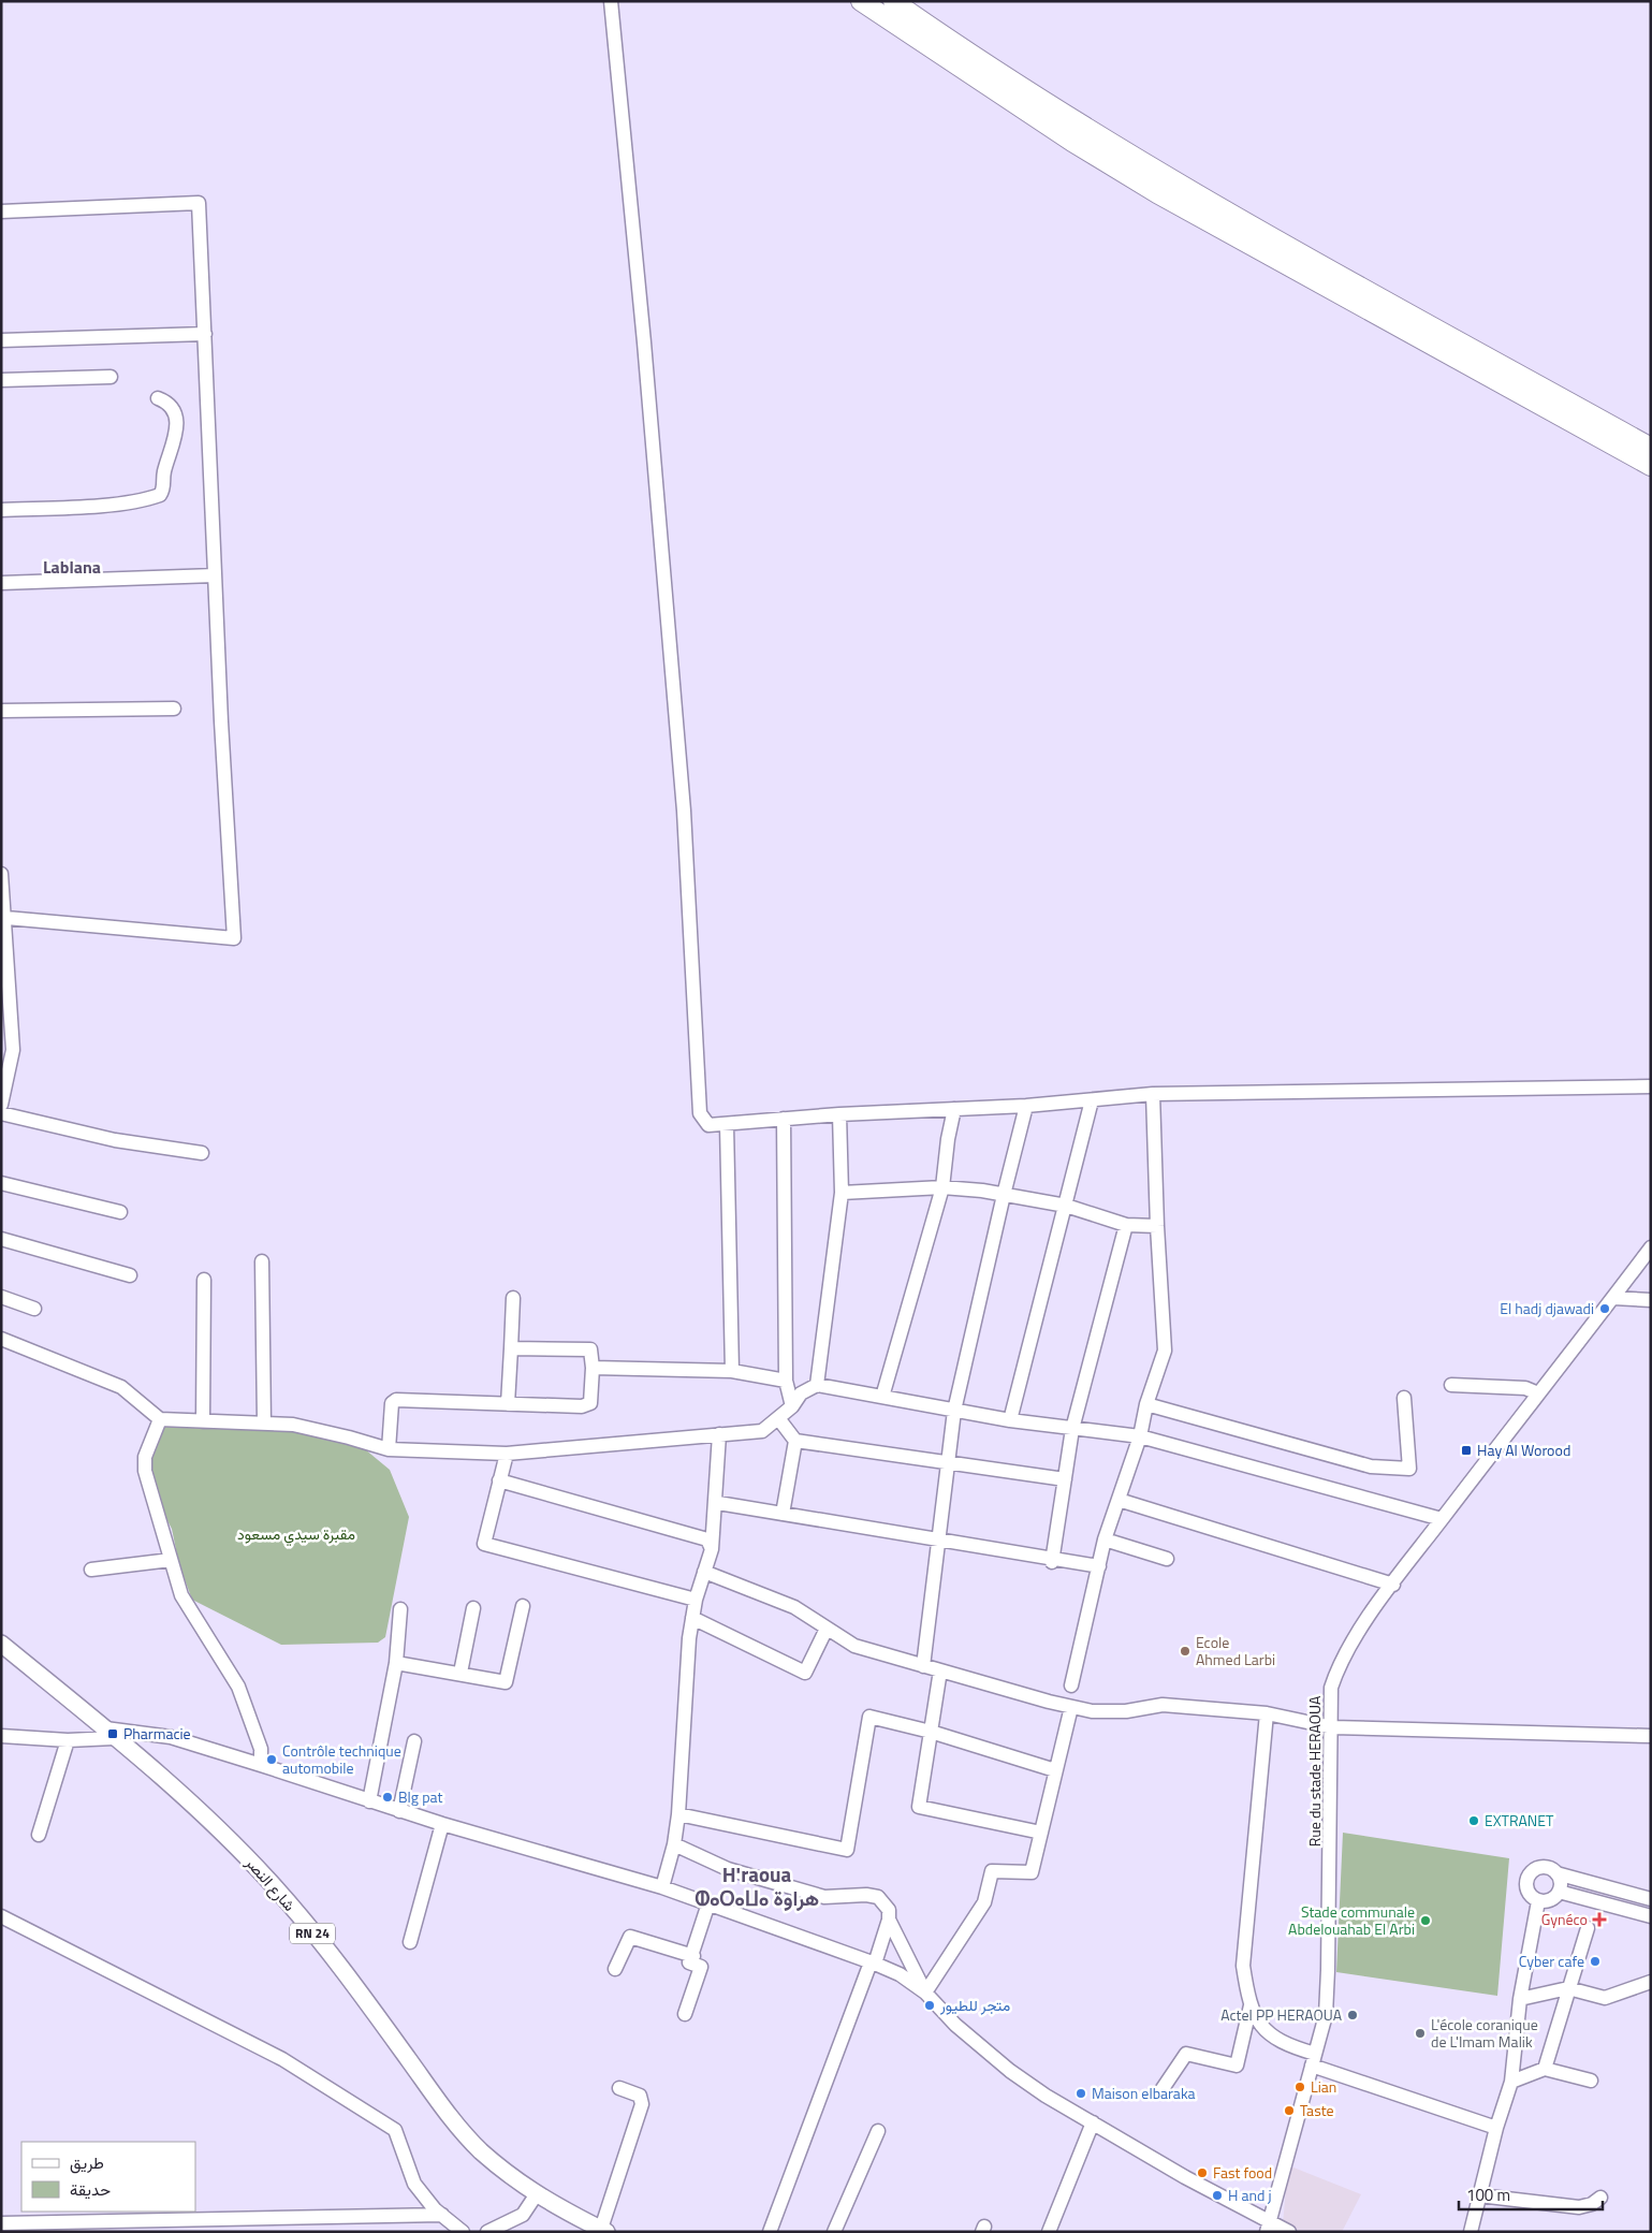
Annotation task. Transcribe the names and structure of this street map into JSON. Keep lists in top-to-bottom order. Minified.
{"streets":{"main road":["شارع النصر","RN 24"],"street":["Rue du stade HERAOUA"]},"districts":["Lablana","H'raoua ⵀⴰⵔⴰⵡⴰ هراوة"],"parks":["مقبرة سيدي مسعود"],"places":{"other":["El hadj djawadi","Ecole Ahmed Larbi","Contrôle technique automobile","Blg pat","EXTRANET","Stade communale Abdelouahab El Arbi","Cyber cafe","متجر للطيور","Actel PP HERAOUA","L'école coranique de L'Imam Malik","Lian","Maison elbaraka","Taste","Fast food","H and j"],"transit":["Hay Al Worood","Pharmacie"],"health":["Gynéco"]},"legend":["طريق","حديقة"],"scale_bar":"100 m"}
